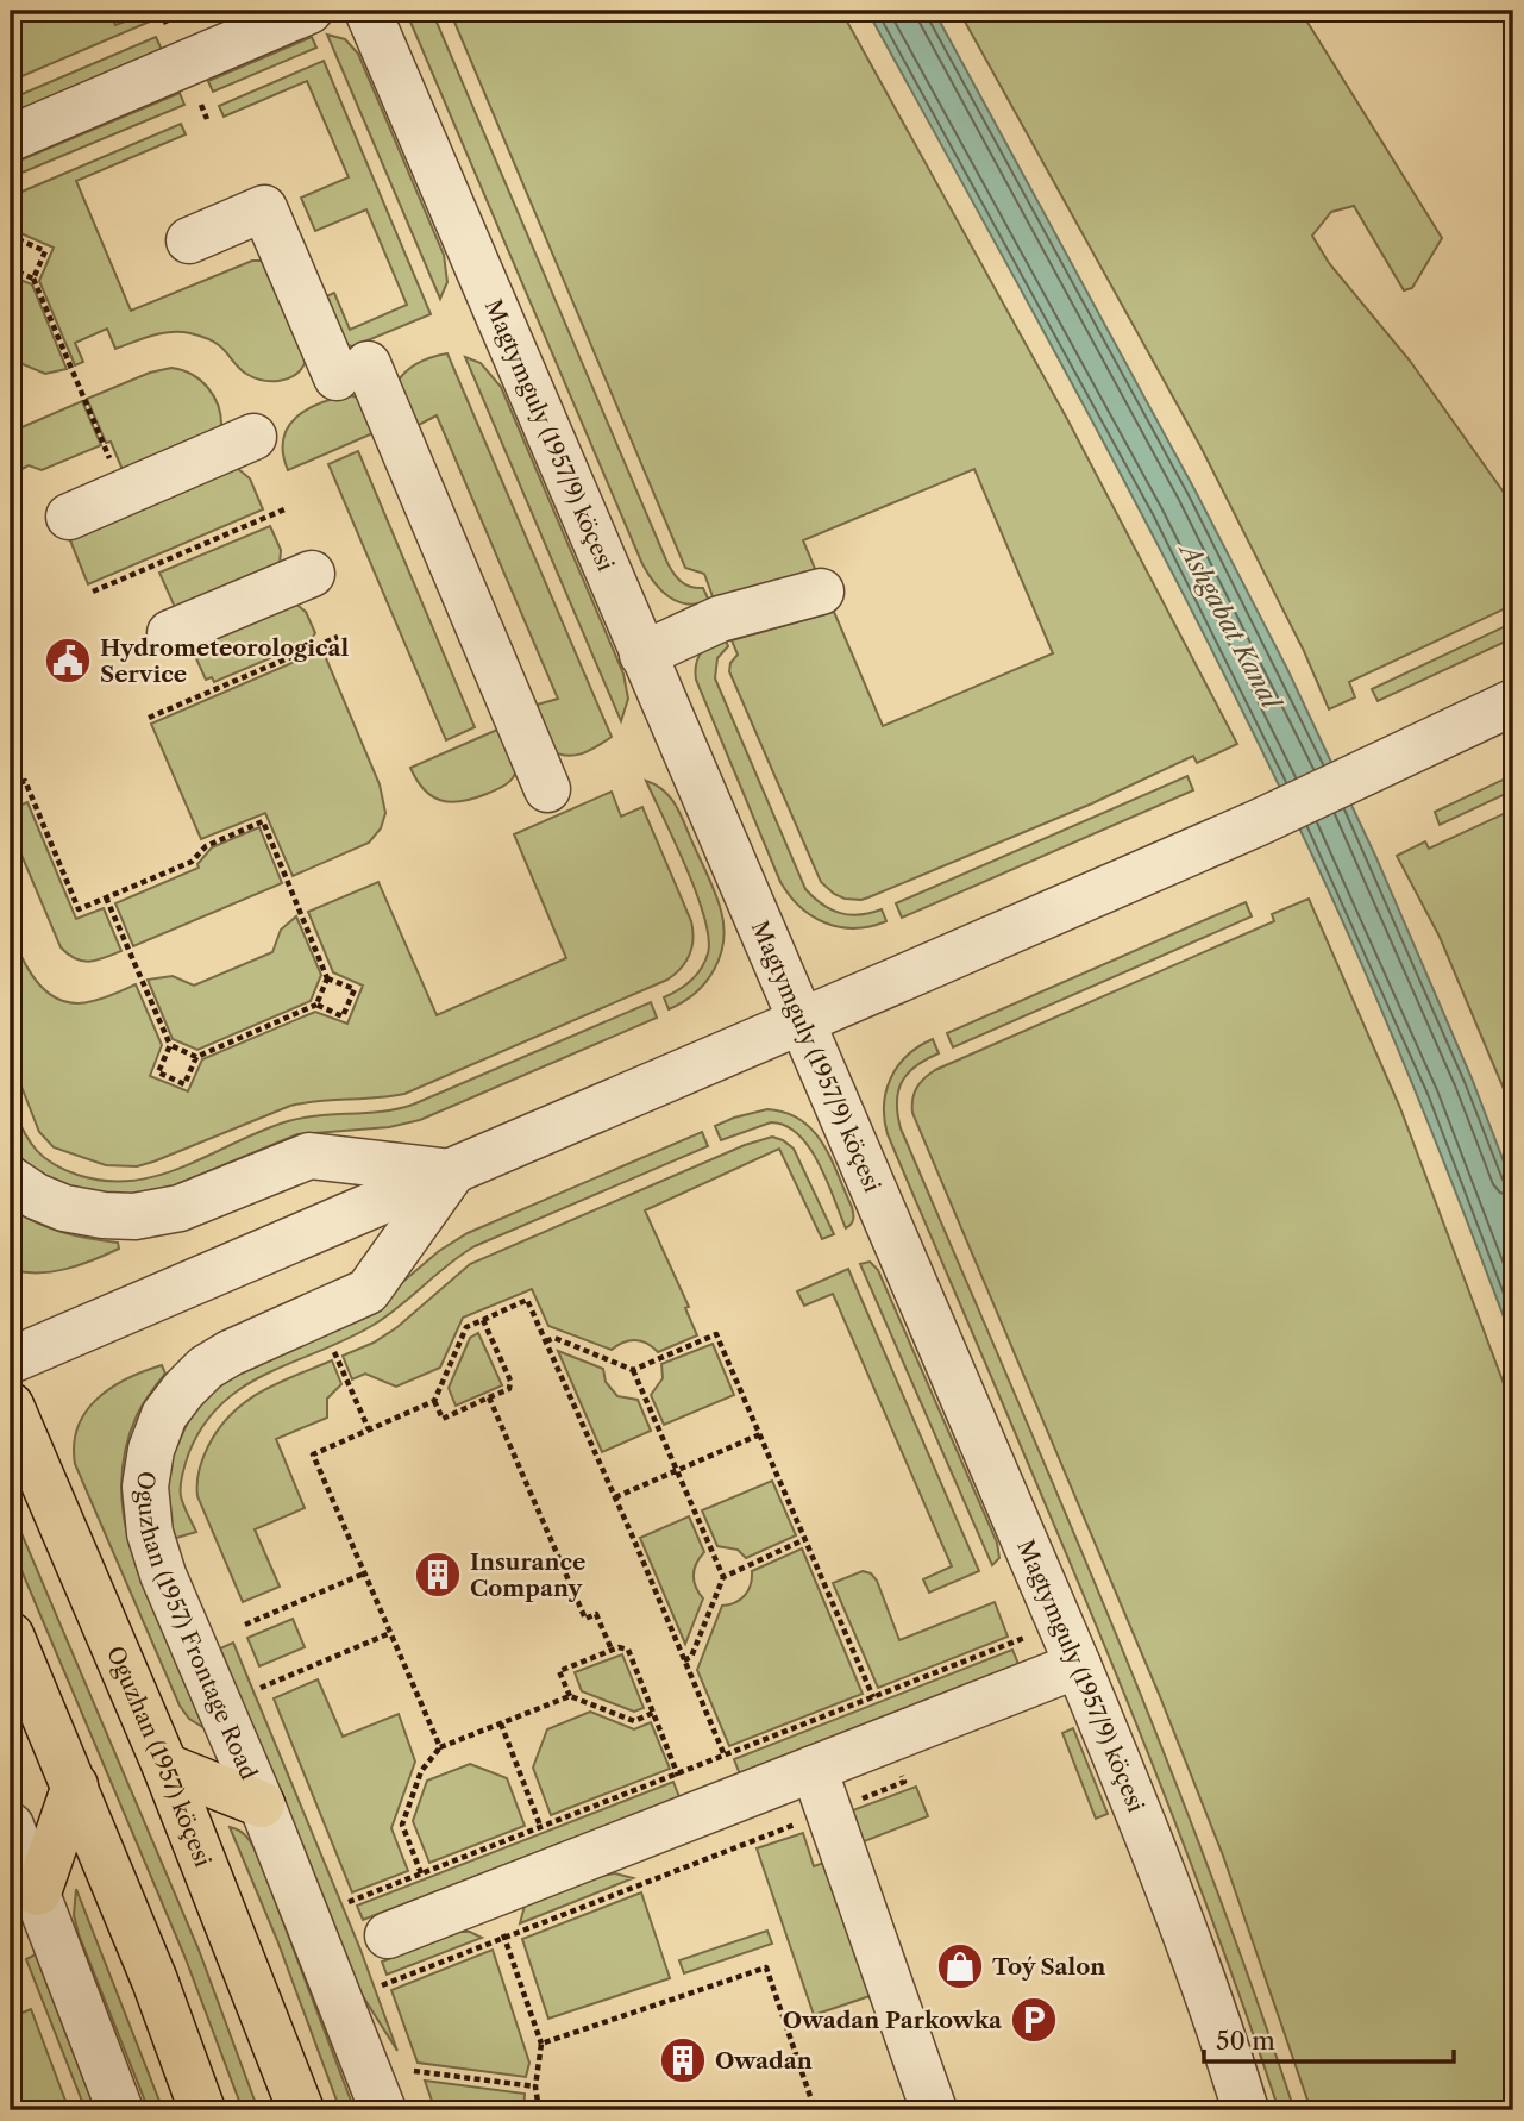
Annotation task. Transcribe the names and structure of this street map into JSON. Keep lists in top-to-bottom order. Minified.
{"streets":{"main road":["Oguzhan (1957) köçesi"],"street":["Magtymguly (1957/9) köçesi","Oguzhan (1957) Frontage Road"]},"water":["Ashgabat Kanal"],"places":{"public building":["Hydrometeorological Service"],"building":["Insurance Company","Owadan"],"shop":["Toý Salon"],"parking":["Owadan Parkowka"]},"scale_bar":"50 m"}
